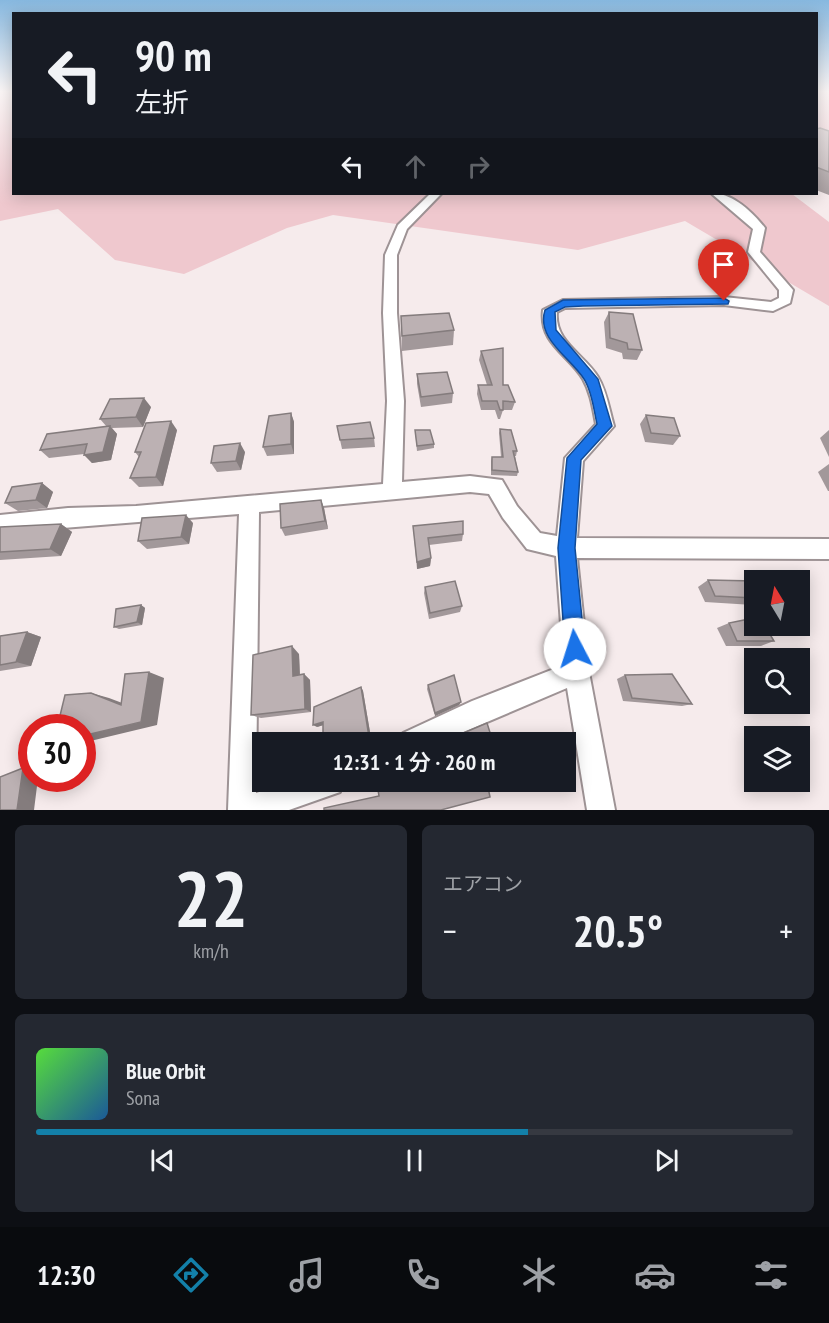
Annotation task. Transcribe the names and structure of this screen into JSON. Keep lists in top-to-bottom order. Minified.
{"north":"top","page":{"turn":["90 m","左折"],"limit":"30","trip":"12:31 · 1 分 · 260 m","tile":[["22","km/h"],"エアコン"],"heat":["−","20.5°","+"],"song":["Blue Orbit","Sona"],"tabs":"12:30"}}
